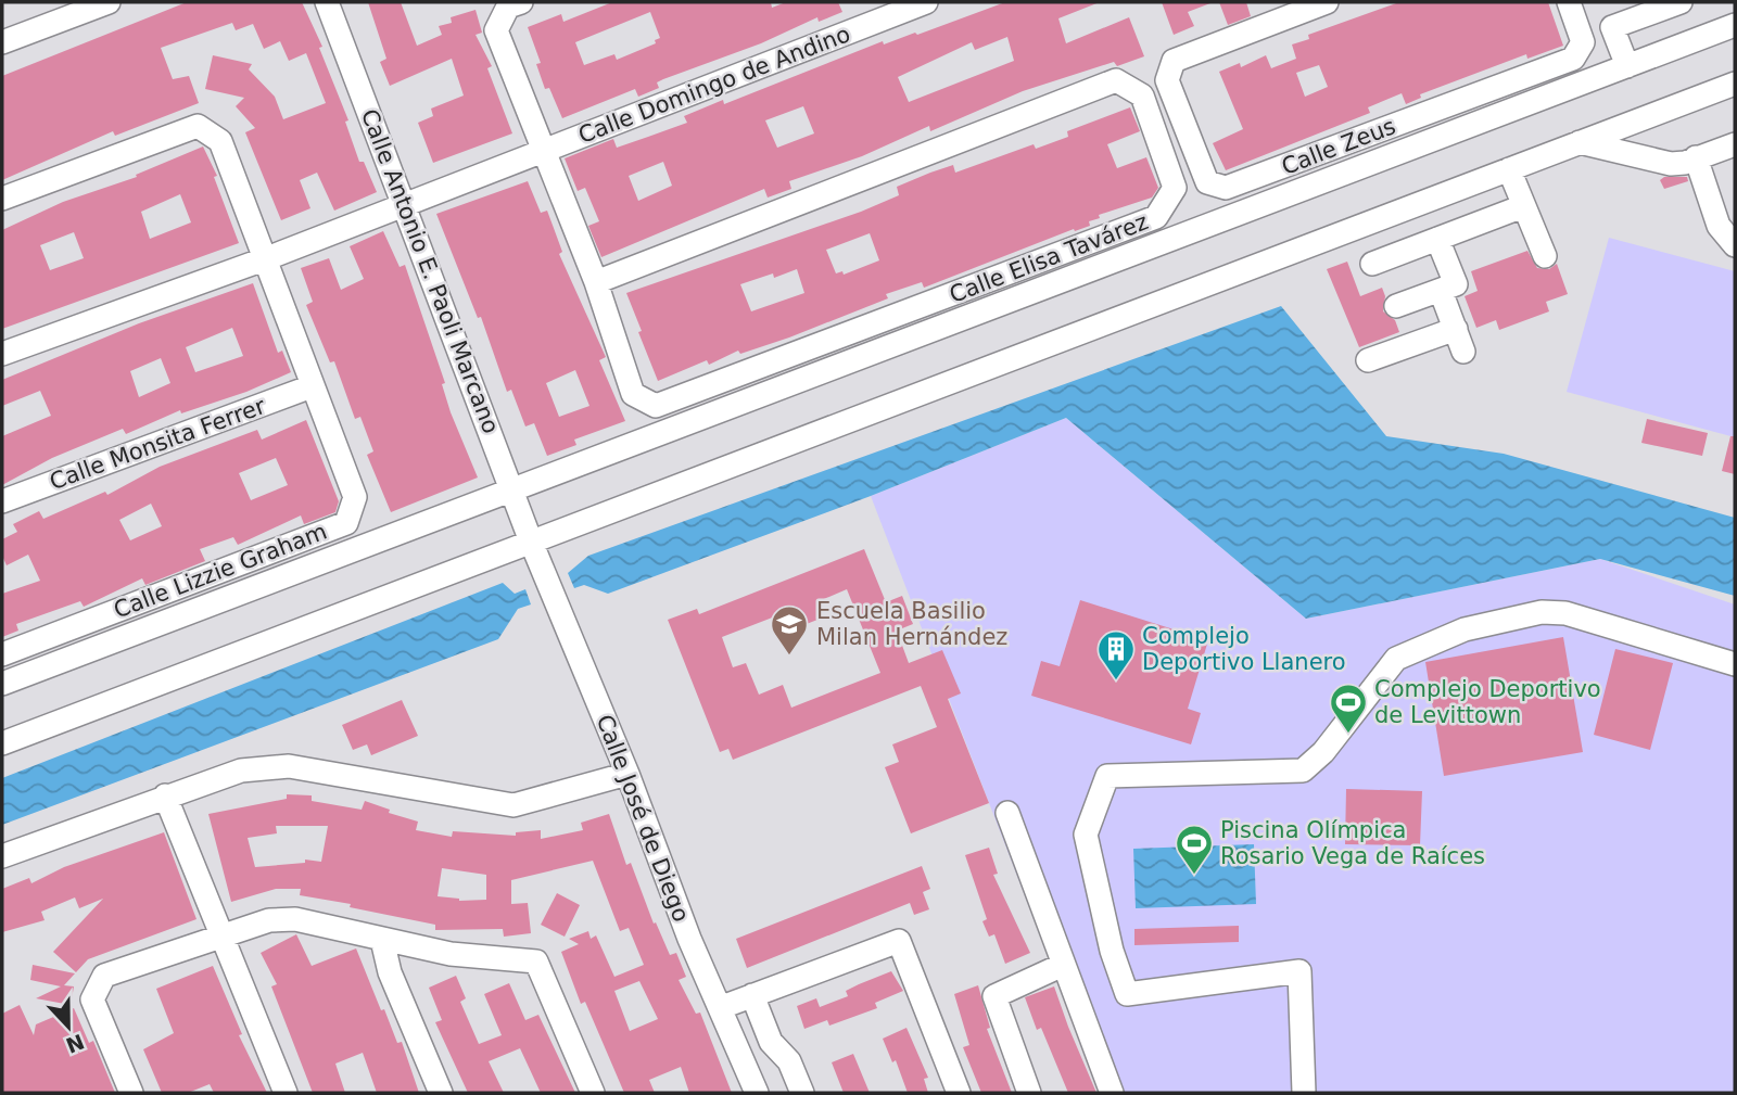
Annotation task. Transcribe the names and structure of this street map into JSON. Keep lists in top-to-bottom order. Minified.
{"streets":{"street":["Calle Domingo de Andino","Calle Zeus","Calle Elisa Tavárez","Calle Antonio E. Paoli Marcano","Calle Monsita Ferrer","Calle Lizzie Graham","Calle José de Diego"]},"crossings":[["Calle Domingo de Andino","Calle Elisa Tavárez"],["Calle Domingo de Andino","Calle Antonio E. Paoli Marcano"],["Calle Domingo de Andino","Calle Lizzie Graham"],["Calle Antonio E. Paoli Marcano","Calle José de Diego"],["Calle Monsita Ferrer","Calle Lizzie Graham"]],"places":{"school or university":["Escuela Basilio Milan Hernández"],"building":["Complejo Deportivo Llanero"],"sports":["Complejo Deportivo de Levittown","Piscina Olímpica Rosario Vega de Raíces"]},"north":"bottom"}
